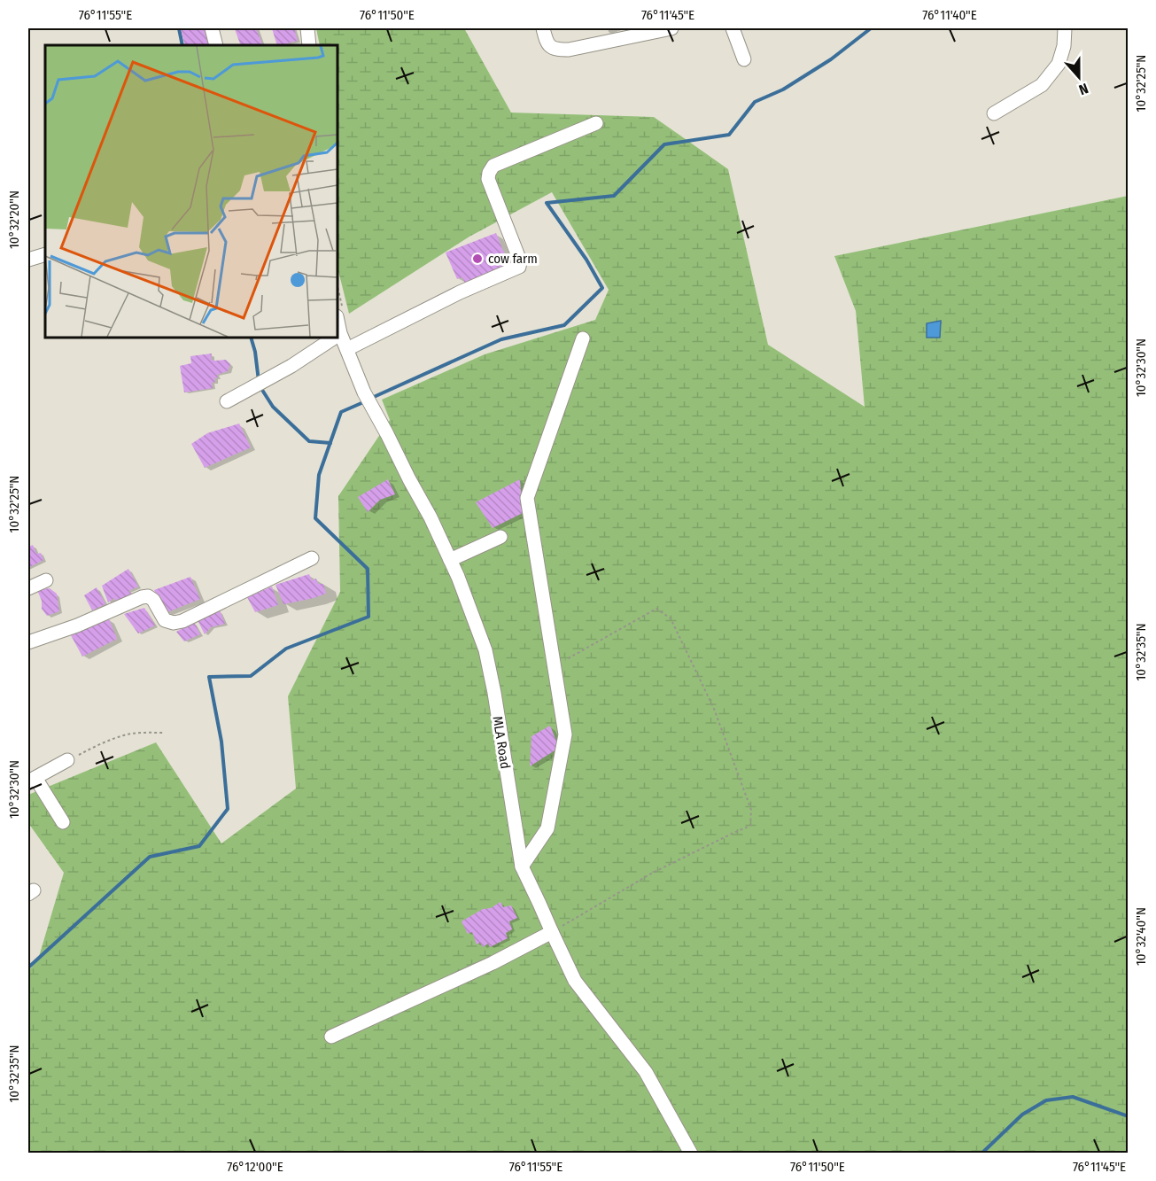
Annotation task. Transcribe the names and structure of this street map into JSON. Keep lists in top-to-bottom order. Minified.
{"streets":{"street":["MLA Road"]},"places":["cow farm"],"north":"bottom","coordinates":["76°11'55\"E","76°11'50\"E","76°11'45\"E","76°11'40\"E","10°32'25\"N","10°32'20\"N","10°32'30\"N","10°32'35\"N","10°32'40\"N","76°12'00\"E"]}
